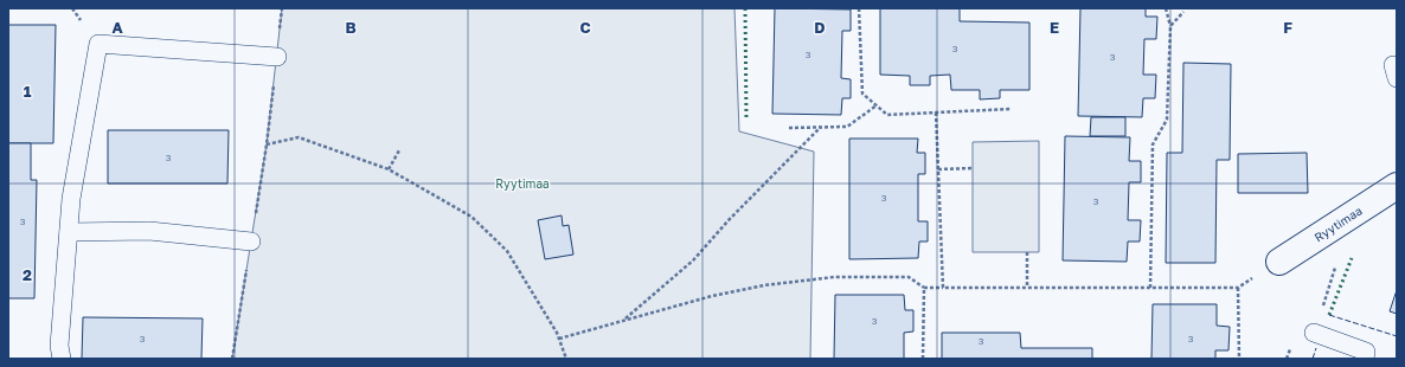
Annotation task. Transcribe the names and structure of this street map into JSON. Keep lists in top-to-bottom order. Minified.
{"streets":{"street":["Ryytimaa"]},"parks":["Ryytimaa"],"house_numbers":["3","3","3","3","3","3","3","3","3","3","3"],"grid":{"columns":["A","B","C","D","E","F"],"rows":["1","2"]}}
